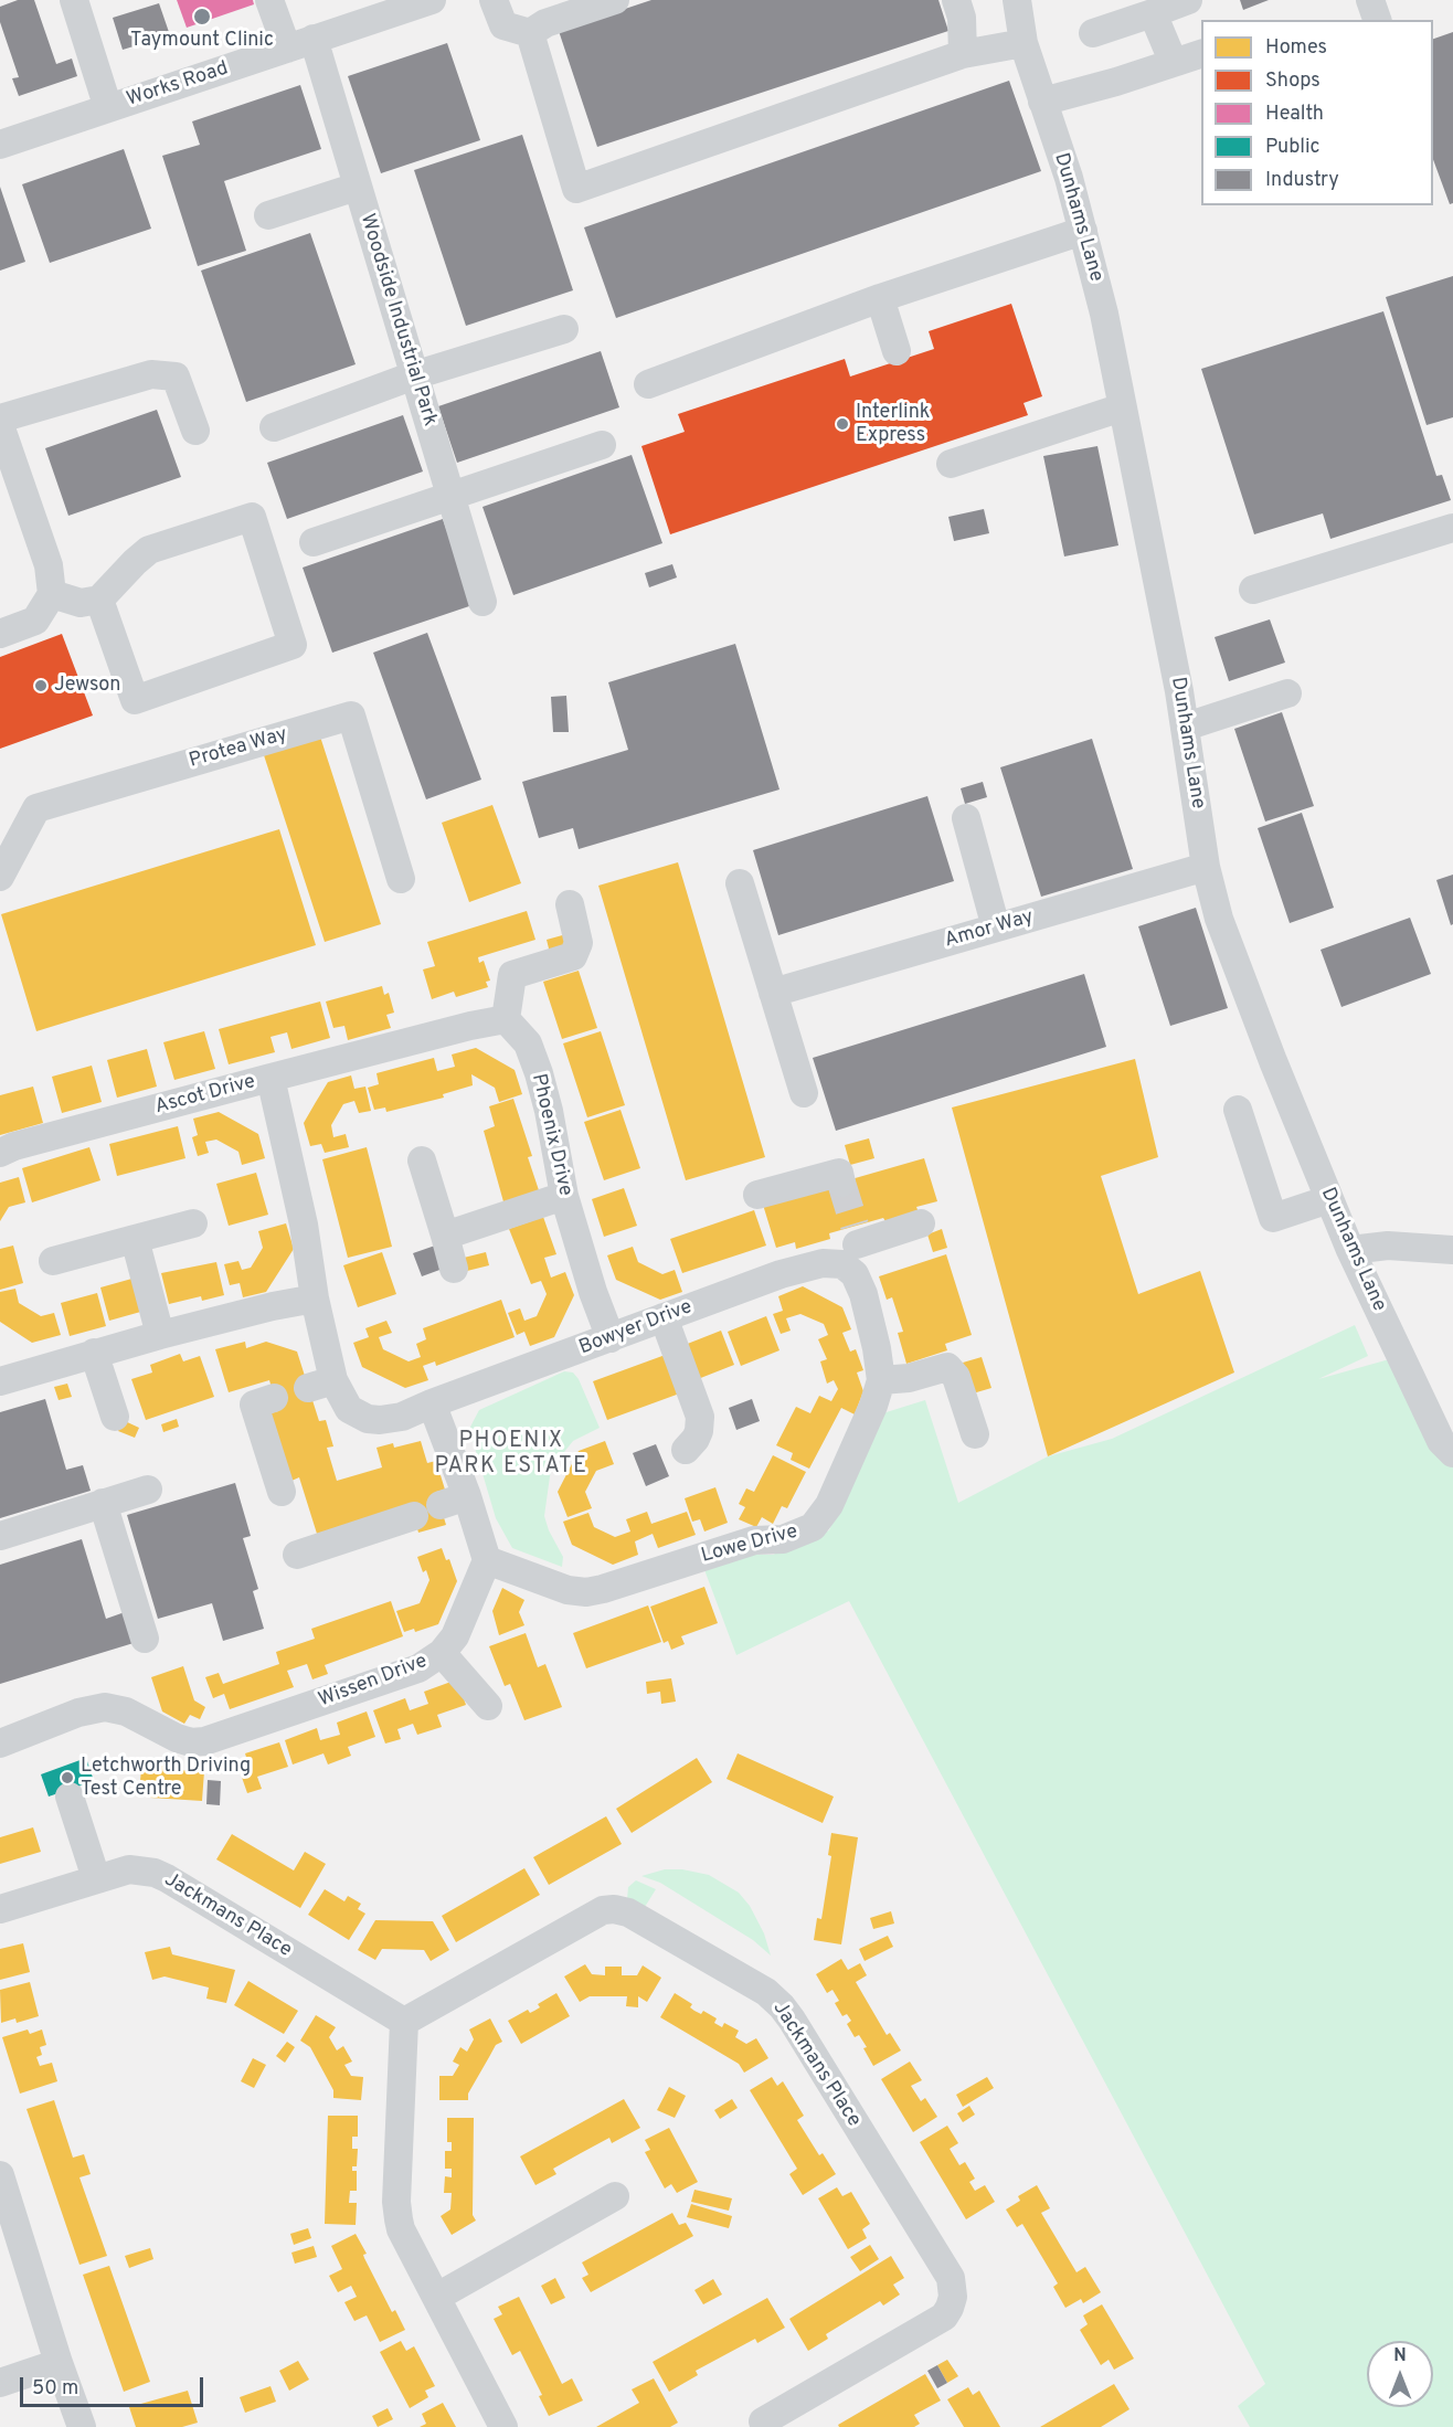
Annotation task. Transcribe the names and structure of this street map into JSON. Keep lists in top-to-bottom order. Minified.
{"streets":{"street":["Works Road","Dunhams Lane","Woodside Industrial Park","Protea Way","Amor Way","Ascot Drive","Phoenix Drive","Bowyer Drive","Lowe Drive","Wissen Drive","Jackmans Place"]},"crossings":[["Works Road","Woodside Industrial Park"],["Dunhams Lane","Amor Way"],["Phoenix Drive","Bowyer Drive"],["Bowyer Drive","Lowe Drive"],["Lowe Drive","Wissen Drive"]],"districts":["PHOENIX PARK ESTATE"],"places":["Taymount Clinic","Interlink Express","Jewson","Letchworth Driving Test Centre"],"legend":["Homes","Shops","Health","Public","Industry"],"scale_bar":"50 m","north":"top"}
